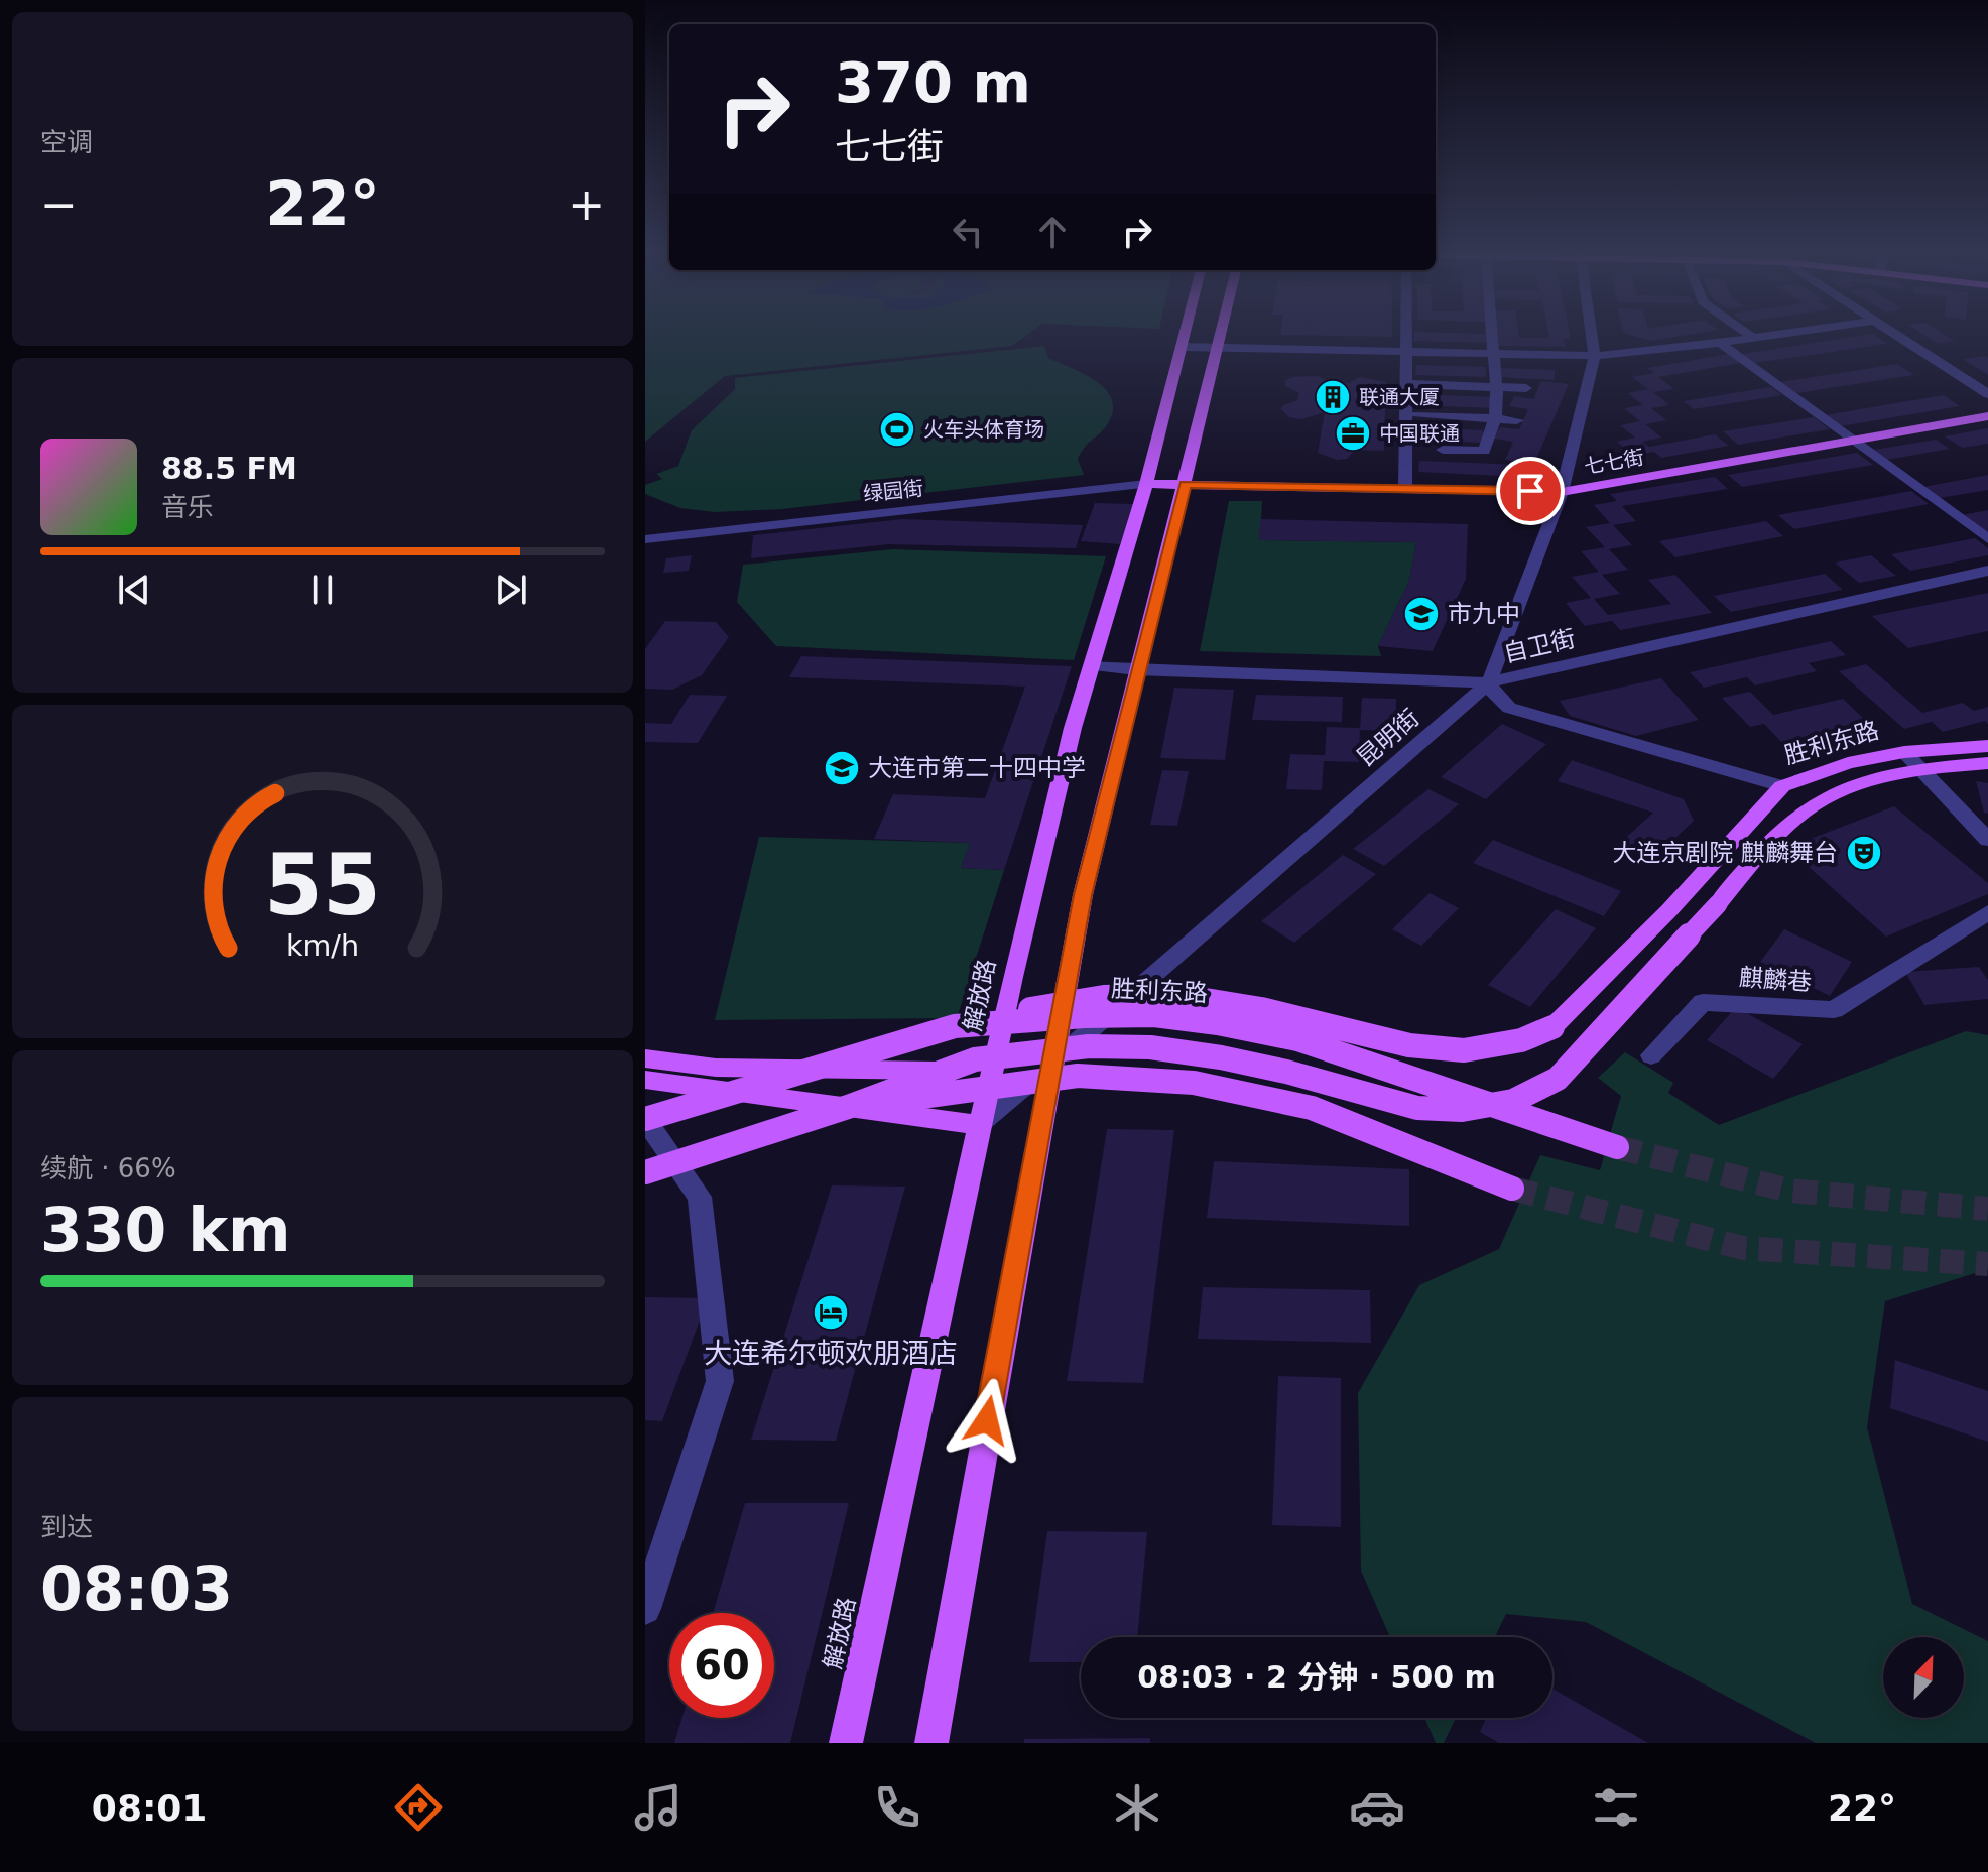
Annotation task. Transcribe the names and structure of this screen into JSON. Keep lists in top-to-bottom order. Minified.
{"streets":{"main road":["七七街","胜利东路","解放路"],"street":["绿园街","自卫街","昆明街","麒麟巷"]},"crossings":[["七七街","绿园街"],["七七街","昆明街"],["七七街","解放路"],["绿园街","解放路"],["自卫街","昆明街"],["自卫街","解放路"],["昆明街","解放路"]],"places":{"building":["联通大厦"],"sports":["火车头体育场"],"office":["中国联通"],"school or university":["市九中","大连市第二十四中学"],"theatre":["大连京剧院 麒麟舞台"],"hotel":["大连希尔顿欢朋酒店"]},"north":"top right","page":{"tile":["空调",["续航 · 66%","330 km"],["到达","08:03"]],"turn":["370 m","七七街"],"heat":["−","22°","+"],"song":["88.5 FM","音乐"],"limit":"60","trip":"08:03 · 2 分钟 · 500 m","tabs":["08:01","22°"],"gauge":["55","km/h"]}}
